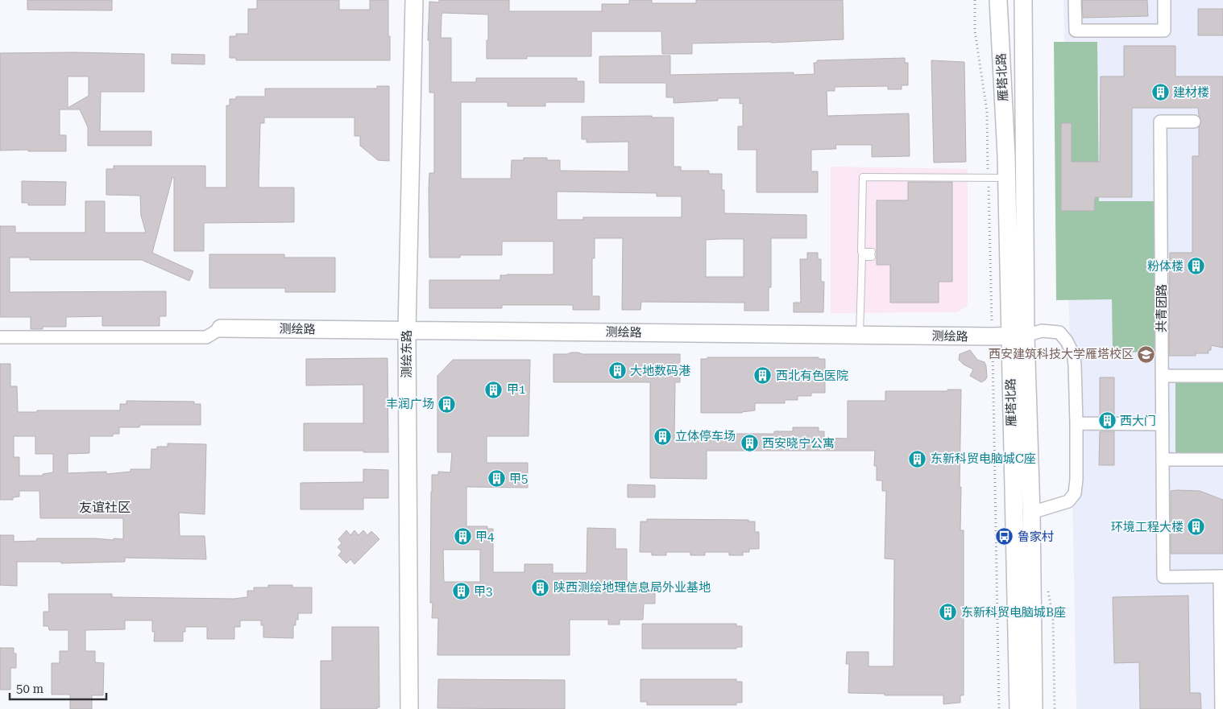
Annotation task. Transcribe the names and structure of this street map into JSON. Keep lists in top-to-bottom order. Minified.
{"streets":{"street":["雁塔北路","共青团路","测绘路","测绘东路"]},"crossings":[["雁塔北路","测绘路"],["测绘路","测绘东路"]],"districts":["友谊社区"],"places":{"building":["建材楼","粉体楼","大地数码港","西北有色医院","甲1","丰润广场","西大门","立体停车场","西安晓宁公寓","东新科贸电脑城C座","甲5","环境工程大楼","甲4","陕西测绘地理信息局外业基地","甲3","东新科贸电脑城B座"],"school or university":["西安建筑科技大学雁塔校区"],"bus stop":["鲁家村"]},"scale_bar":"50 m"}
